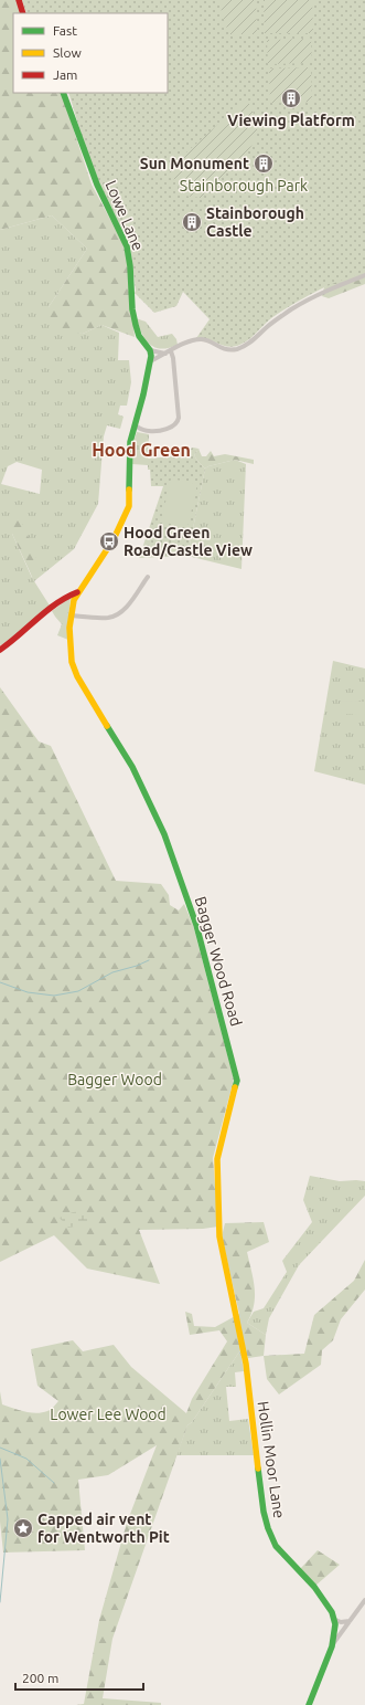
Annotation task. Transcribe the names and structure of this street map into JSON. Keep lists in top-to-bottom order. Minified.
{"streets":{"street":["Lowe Lane","Bagger Wood Road","Hollin Moor Lane"]},"crossings":[["Bagger Wood Road","Hollin Moor Lane"]],"districts":["Hood Green"],"parks":["Stainborough Park","Bagger Wood","Lower Lee Wood"],"places":{"building":["Viewing Platform","Sun Monument","Stainborough Castle"],"bus stop":["Hood Green Road/Castle View"],"place":["Capped air vent for Wentworth Pit"]},"legend":["Fast","Slow","Jam"],"scale_bar":"200 m"}
